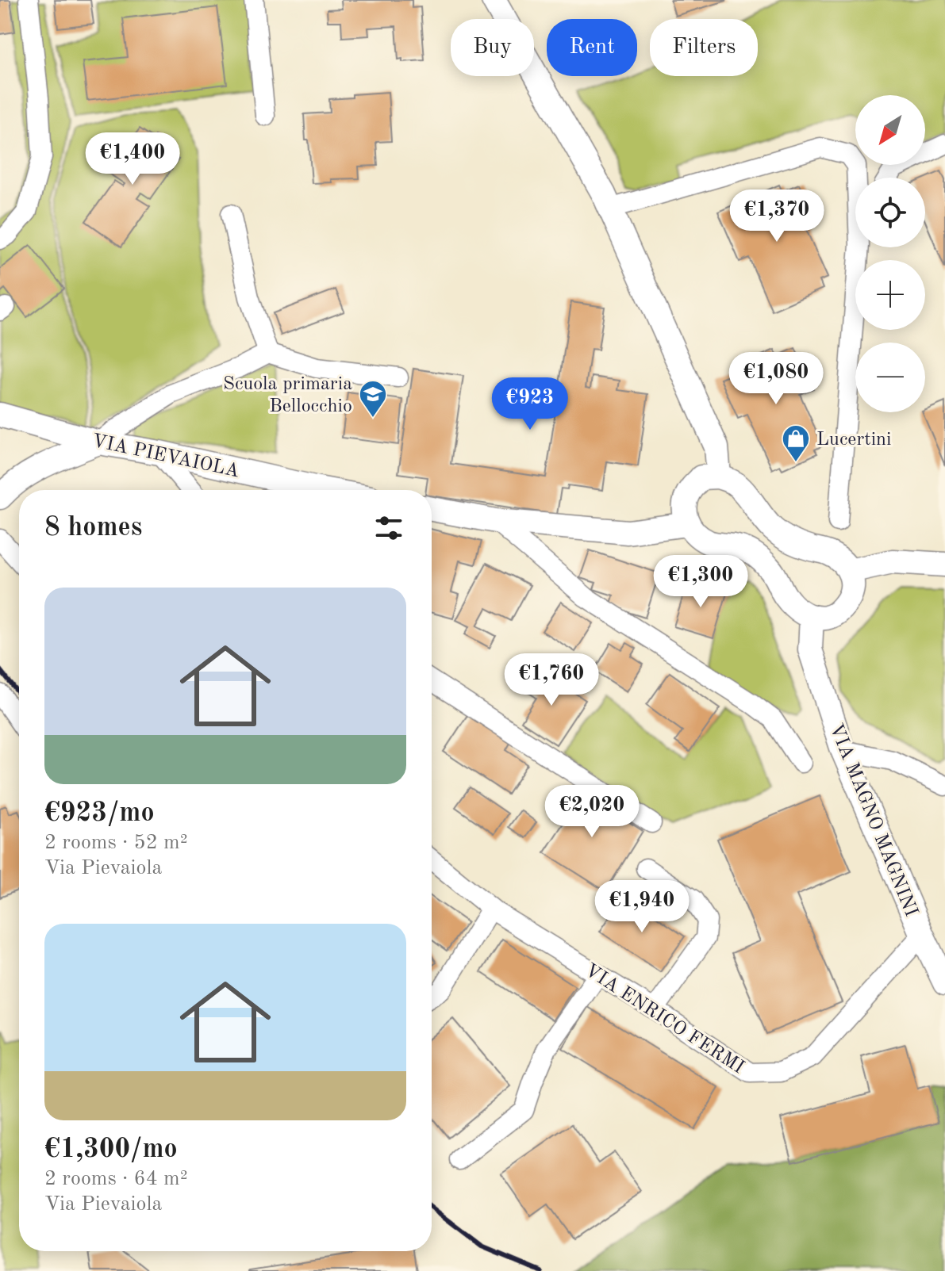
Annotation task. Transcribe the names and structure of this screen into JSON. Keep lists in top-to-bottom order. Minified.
{"streets":{"street":["VIA PIEVAIOLA","VIA MAGNO MAGNINI","VIA ENRICO FERMI"]},"crossings":[["VIA MAGNO MAGNINI","VIA ENRICO FERMI"]],"places":{"school or university":["Scuola primaria Bellocchio"],"shop":["Lucertini"]},"north":"bottom left","page":{"chip":["Buy","Rent","Filters"],"map_buttons":["+","−"],"price":["€1,400","€1,370","€1,080","€923","€1,300","€1,760","€2,020","€1,940"],"heading":"8 homes","list":[{"name":"€923/mo","note":"2 rooms · 52 m² · Via Pievaiola"},{"name":"€1,300/mo","note":"2 rooms · 64 m² · Via Pievaiola"}]}}
